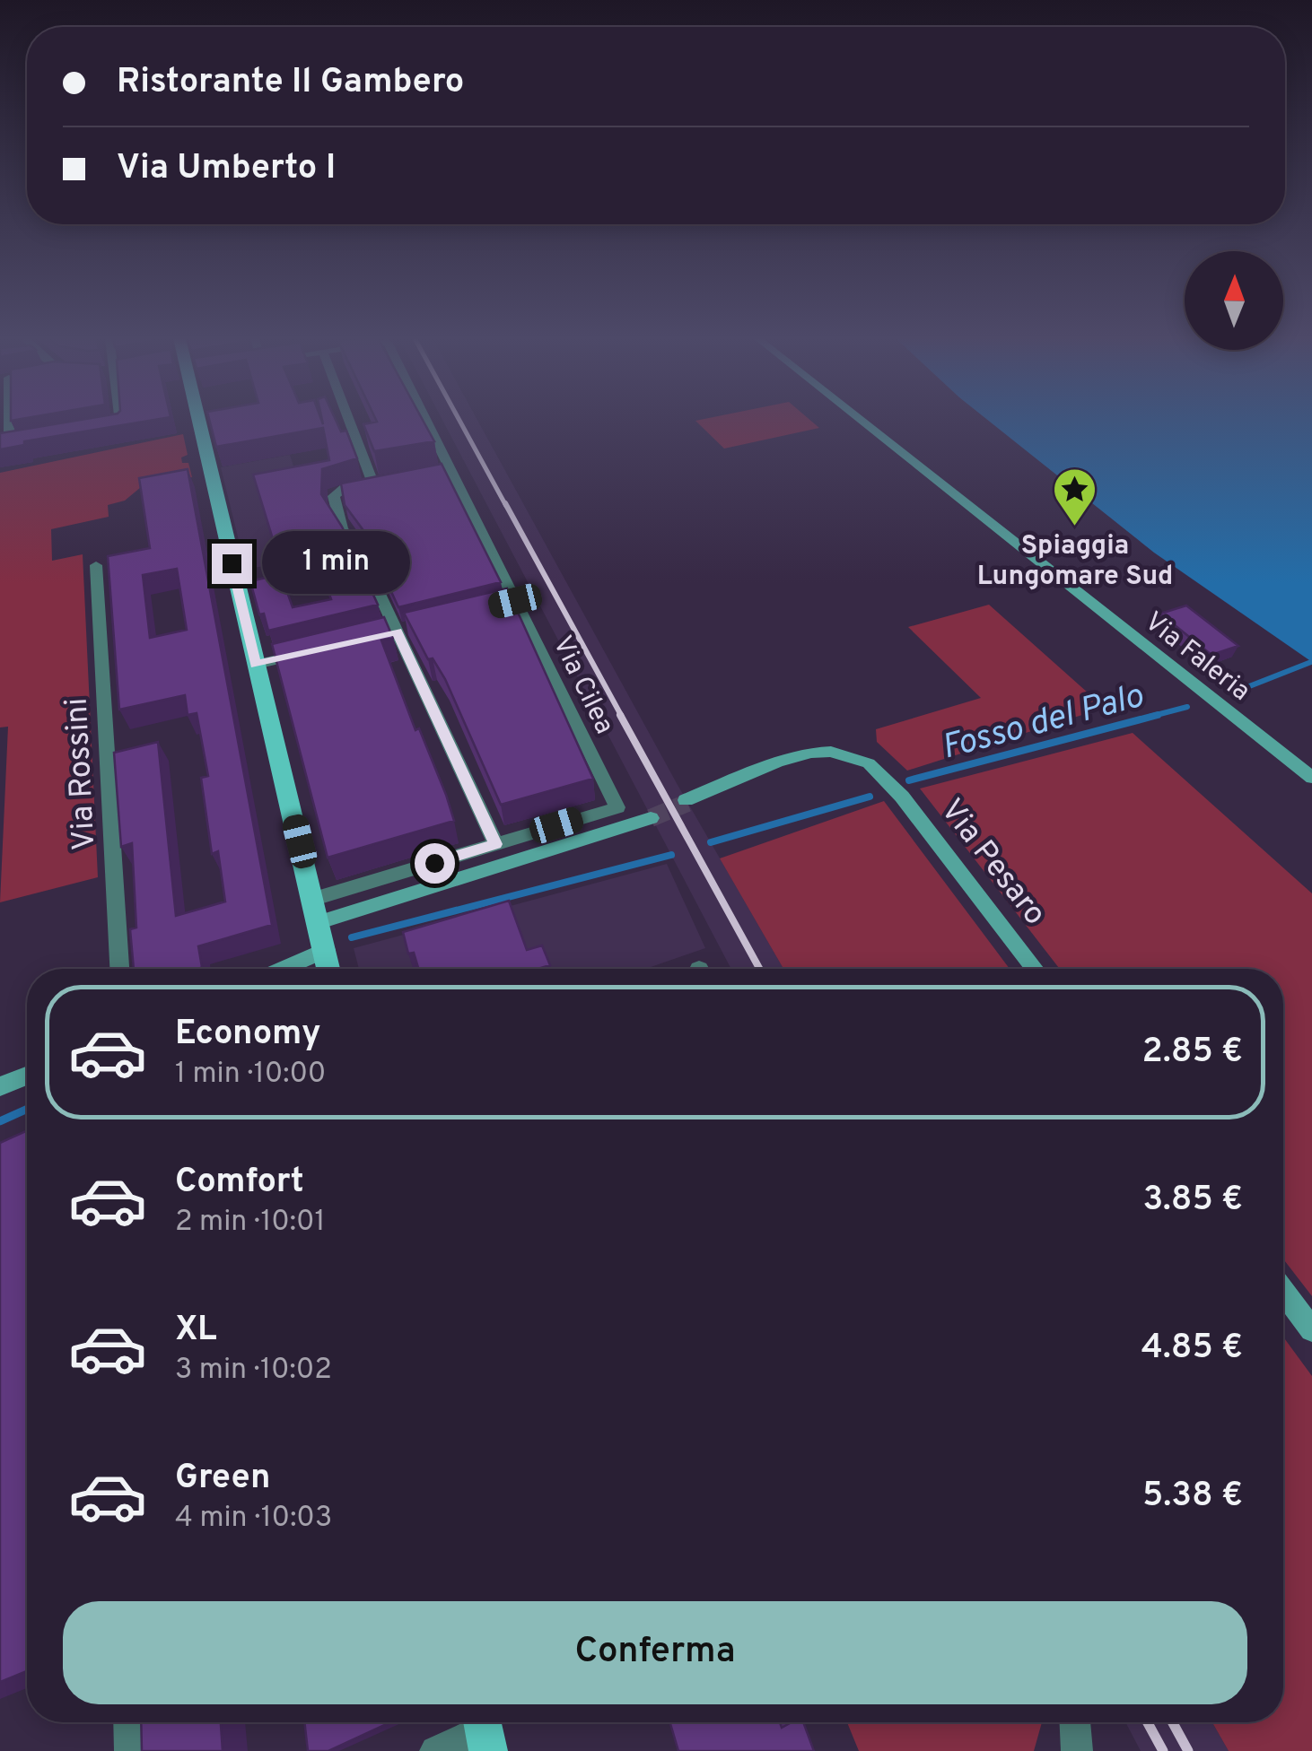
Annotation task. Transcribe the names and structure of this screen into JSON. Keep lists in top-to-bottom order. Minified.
{"streets":{"street":["Via Faleria","Via Cilea","Via Rossini","Via Pesaro"]},"water":["Fosso del Palo"],"places":{"place":["Spiaggia Lungomare Sud"]},"north":"top","page":{"banner":["Ristorante Il Gambero","Via Umberto I"],"bubble":"1 min","list":[{"name":"Economy","note":"1 min · 10:00","value":"2.85 €"},{"name":"Comfort","note":"2 min · 10:01","value":"3.85 €"},{"name":"XL","note":"3 min · 10:02","value":"4.85 €"},{"name":"Green","note":"4 min · 10:03","value":"5.38 €"}],"buttons":"Conferma"}}
